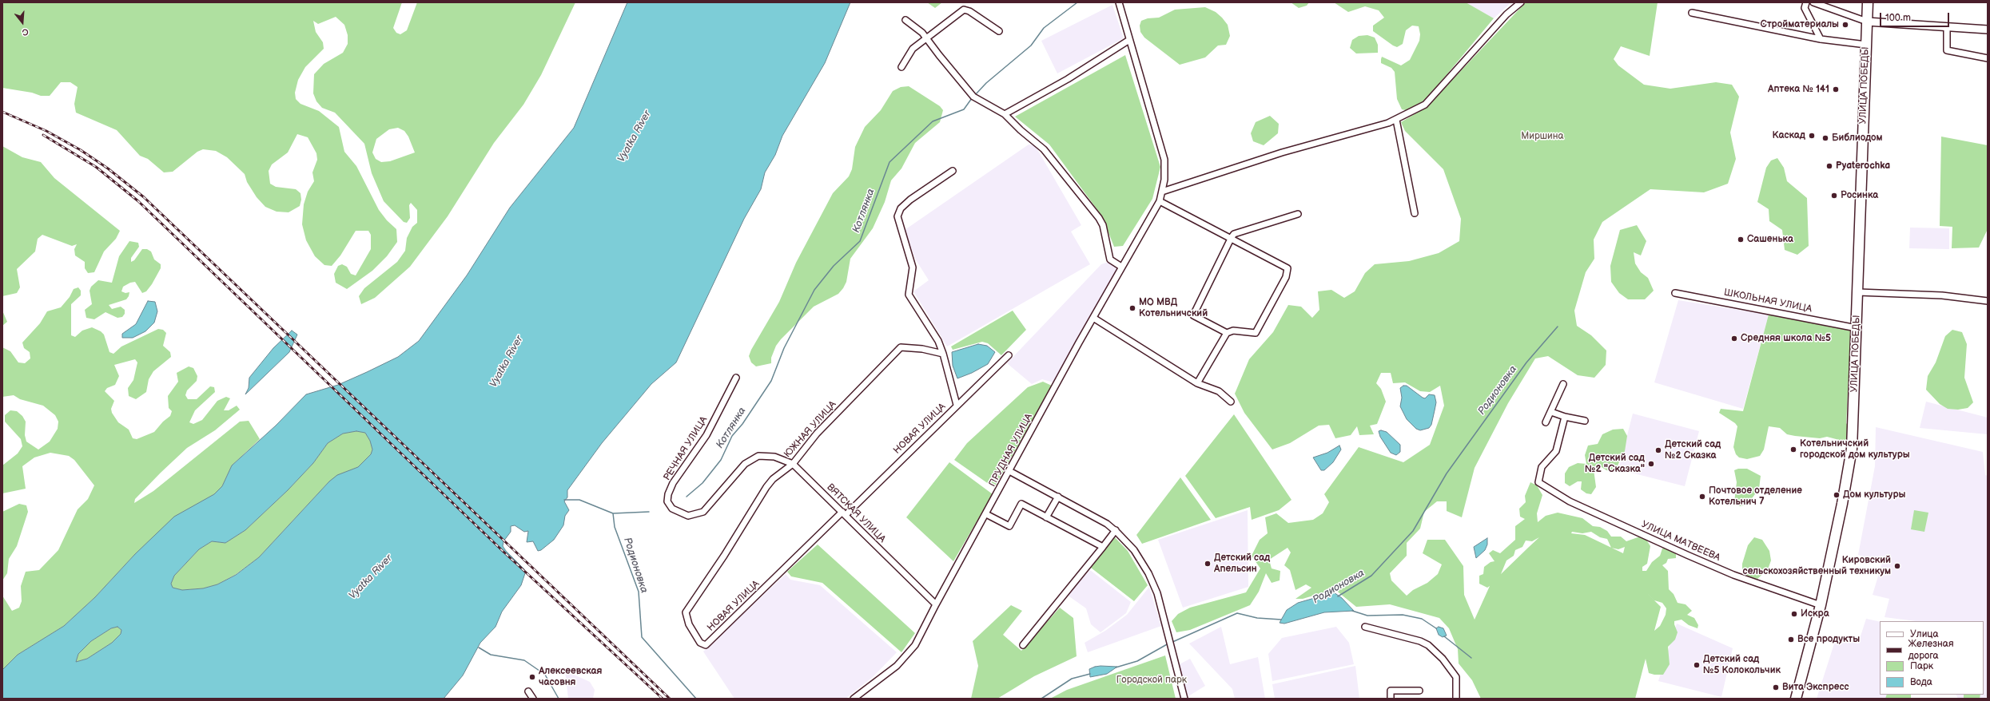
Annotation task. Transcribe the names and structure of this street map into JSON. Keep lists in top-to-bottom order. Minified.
{"streets":{"highway":["УЛИЦА ПОБЕДЫ"],"street":["ШКОЛЬНАЯ УЛИЦА","НОВАЯ УЛИЦА","ЮЖНАЯ УЛИЦА","РЕЧНАЯ УЛИЦА","ПРУДНАЯ УЛИЦА","ВЯТСКАЯ УЛИЦА","УЛИЦА МАТВЕЕВА"]},"crossings":[["УЛИЦА ПОБЕДЫ","ШКОЛЬНАЯ УЛИЦА"],["УЛИЦА ПОБЕДЫ","УЛИЦА МАТВЕЕВА"],["НОВАЯ УЛИЦА","ЮЖНАЯ УЛИЦА"],["НОВАЯ УЛИЦА","ВЯТСКАЯ УЛИЦА"],["ЮЖНАЯ УЛИЦА","ВЯТСКАЯ УЛИЦА"],["РЕЧНАЯ УЛИЦА","ВЯТСКАЯ УЛИЦА"],["ПРУДНАЯ УЛИЦА","ВЯТСКАЯ УЛИЦА"]],"water":["Vyatka River","Котлянка","Родионовка"],"parks":["Миршина","Городской парк"],"places":["Стройматериалы","Аптека № 141","Каскад","Библиодом","Pyaterochka","Росинка","Сашенька","МО МВД Котельничский","Средняя школа №5","Котельничский городской дом культуры","Детский сад №2 Сказка","Детский сад №2 \"Сказка\"","Дом культуры","Почтовое отделение Котельнич 7","Детский сад Апельсин","Кировский сельскохозяйственный техникум","Искра","Все продукты","Детский сад №5 Колокольчик","Алексеевская часовня","Вита Экспресс"],"legend":["Улица","Железная дорога","Парк","Вода"],"scale_bar":"100 m","north":"bottom"}
